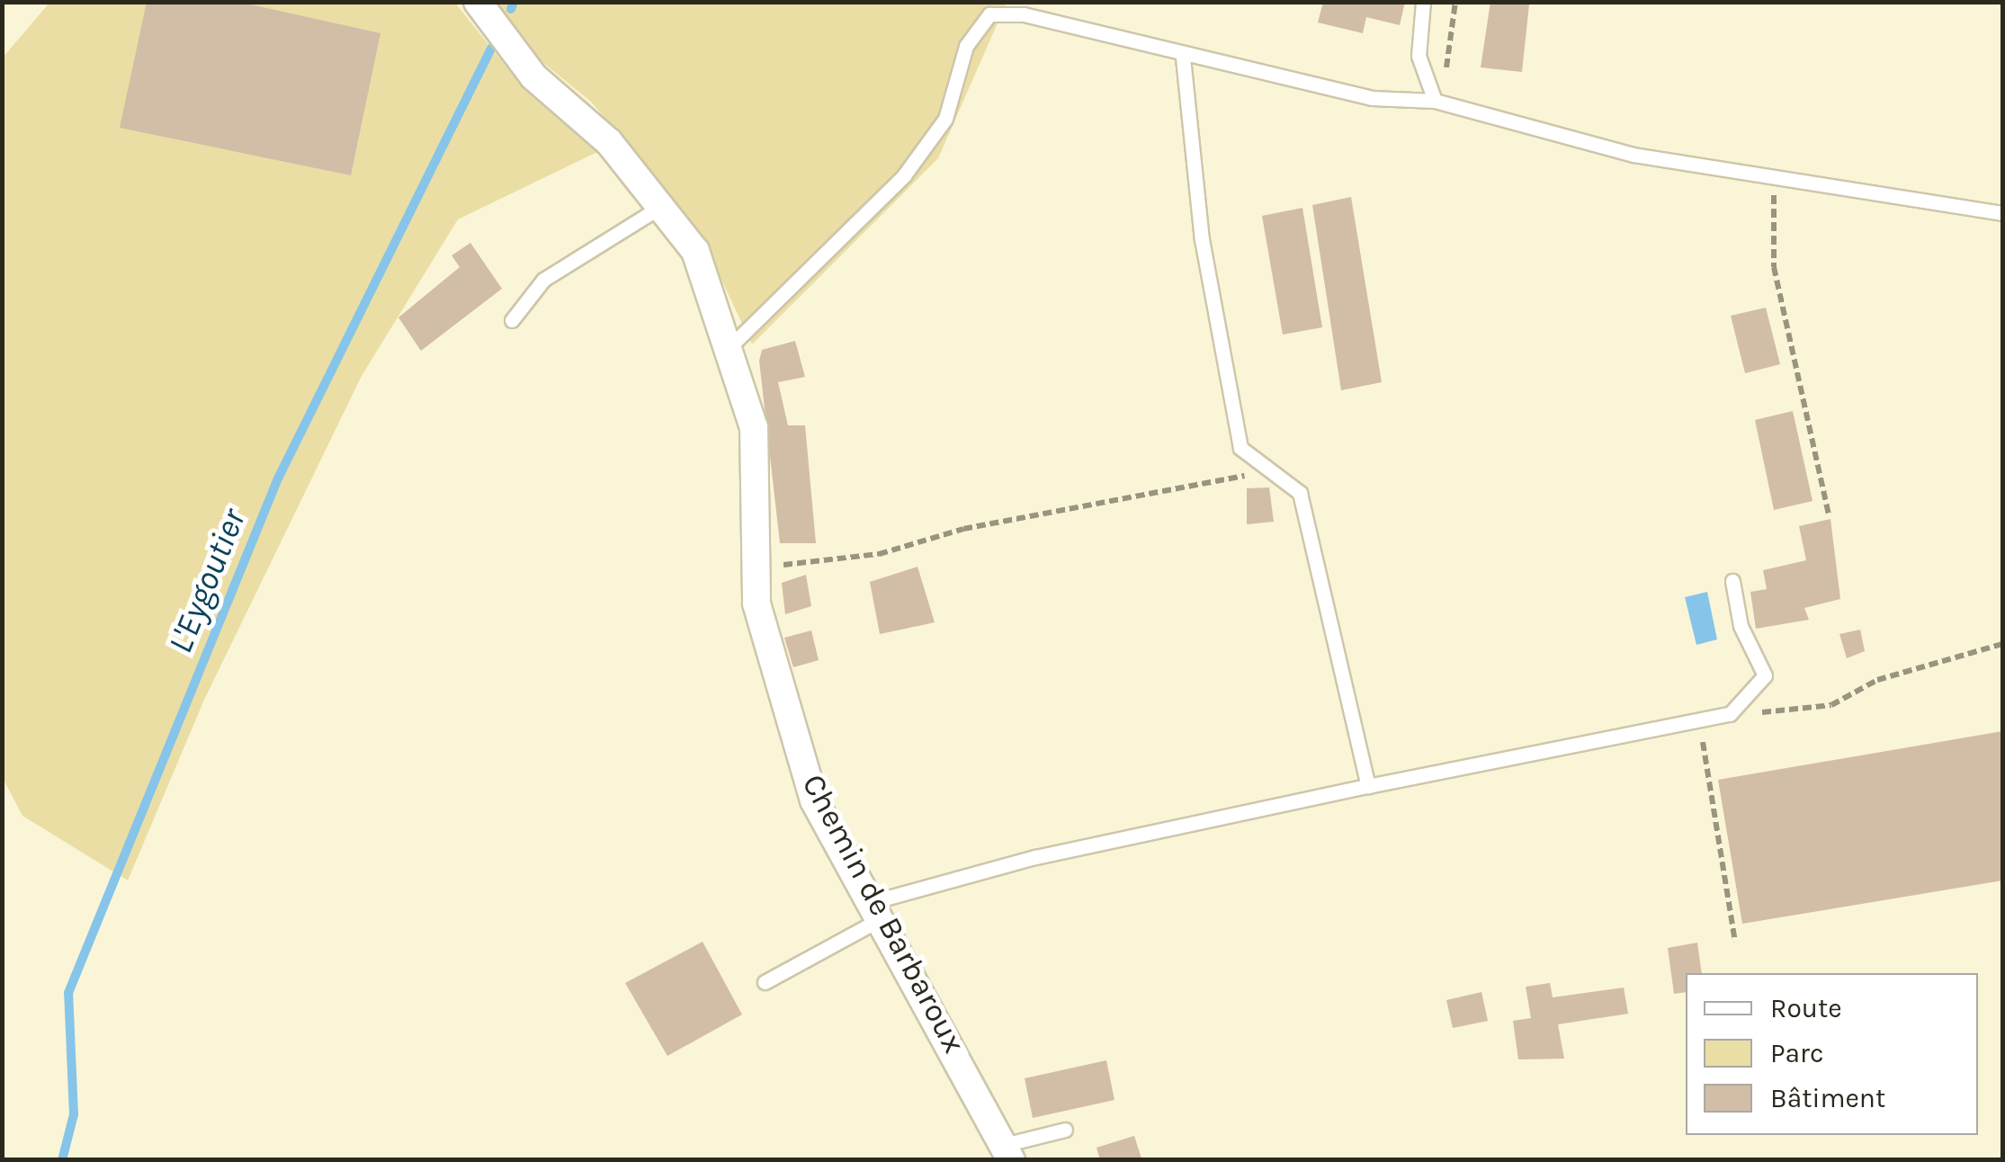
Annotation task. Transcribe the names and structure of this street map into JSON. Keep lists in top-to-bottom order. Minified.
{"streets":{"street":["Chemin de Barbaroux"]},"water":["L'Eygoutier"],"legend":["Route","Parc","Bâtiment"]}
